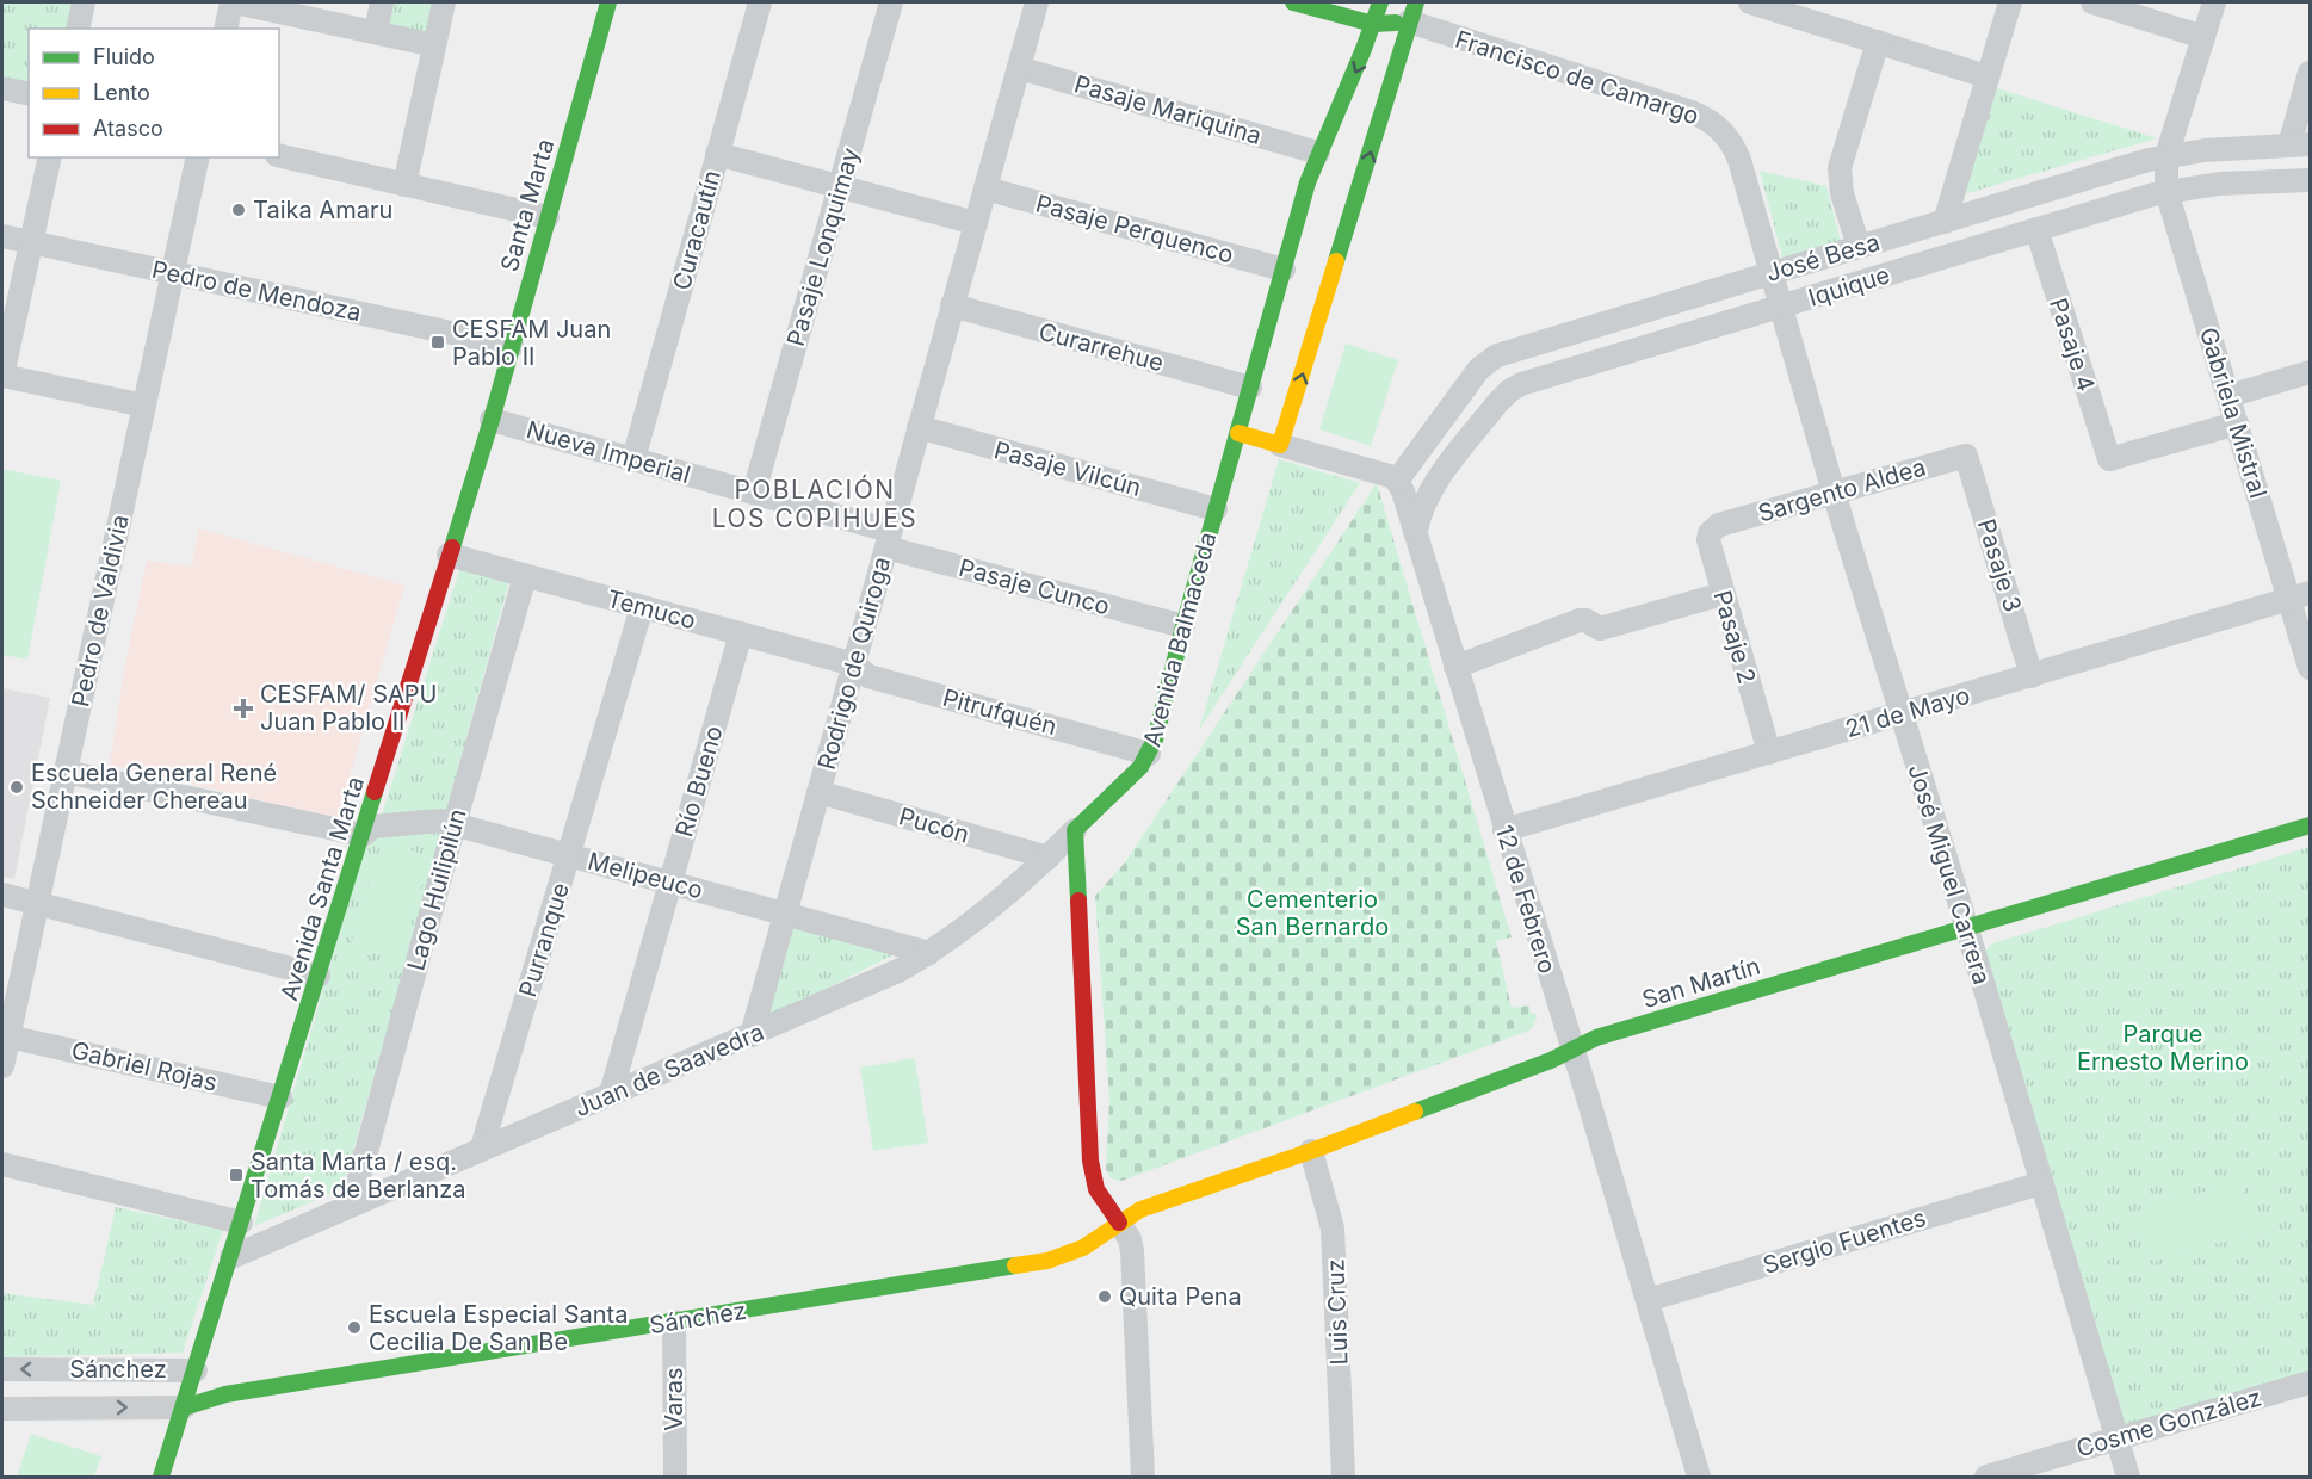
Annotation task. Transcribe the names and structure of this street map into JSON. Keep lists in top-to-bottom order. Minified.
{"streets":{"street":["Francisco de Camargo","Pasaje Mariquina","Santa Marta","Pasaje Perquenco","Curacautín","Pasaje Lonquimay","José Besa","Iquique","Pedro de Mendoza","Pasaje 4","Curarrehue","Gabriela Mistral","Nueva Imperial","Pasaje Vilcún","Sargento Aldea","Pasaje 3","Pasaje Cunco","Temuco","Pedro de Valdivia","Pasaje 2","Avenida Balmaceda","Rodrigo de Quiroga","Pitrufquén","21 de Mayo","Río Bueno","Pucón","José Miguel Carrera","Melipeuco","Avenida Santa Marta","Lago Huilipilún","12 de Febrero","Purranque","San Martín","Gabriel Rojas","Juan de Saavedra","Sergio Fuentes","Luis Cruz","Sánchez","Varas","Cosme González"]},"crossings":[["Francisco de Camargo","José Besa"],["Francisco de Camargo","Avenida Balmaceda"],["Francisco de Camargo","José Miguel Carrera"],["Pasaje Mariquina","Avenida Balmaceda"],["Pasaje Mariquina","Rodrigo de Quiroga"],["Santa Marta","Pedro de Mendoza"],["Santa Marta","Nueva Imperial"],["Santa Marta","Avenida Santa Marta"],["Pasaje Perquenco","Avenida Balmaceda"],["Pasaje Perquenco","Rodrigo de Quiroga"],["Curacautín","Nueva Imperial"],["Pasaje Lonquimay","Nueva Imperial"],["José Besa","Gabriela Mistral"],["José Besa","José Miguel Carrera"],["José Besa","12 de Febrero"],["Iquique","Pasaje 4"],["Iquique","Gabriela Mistral"],["Iquique","José Miguel Carrera"],["Iquique","12 de Febrero"],["Pedro de Mendoza","Pedro de Valdivia"],["Pasaje 4","Gabriela Mistral"],["Curarrehue","Avenida Balmaceda"],["Curarrehue","Rodrigo de Quiroga"],["Gabriela Mistral","21 de Mayo"],["Nueva Imperial","Pasaje Cunco"],["Nueva Imperial","Rodrigo de Quiroga"],["Nueva Imperial","Avenida Santa Marta"],["Pasaje Vilcún","Avenida Balmaceda"],["Pasaje Vilcún","Rodrigo de Quiroga"],["Sargento Aldea","Pasaje 3"],["Sargento Aldea","Pasaje 2"],["Sargento Aldea","José Miguel Carrera"],["Pasaje 3","21 de Mayo"],["Pasaje Cunco","Avenida Balmaceda"],["Pasaje Cunco","Rodrigo de Quiroga"],["Temuco","Rodrigo de Quiroga"],["Temuco","Pitrufquén"],["Temuco","Río Bueno"],["Temuco","Avenida Santa Marta"],["Temuco","Lago Huilipilún"],["Temuco","Purranque"],["Pedro de Valdivia","Gabriel Rojas"],["Pasaje 2","21 de Mayo"],["Avenida Balmaceda","Pitrufquén"],["Avenida Balmaceda","Juan de Saavedra"],["Rodrigo de Quiroga","Pitrufquén"],["Rodrigo de Quiroga","Pucón"],["Rodrigo de Quiroga","Melipeuco"],["Rodrigo de Quiroga","Juan de Saavedra"],["21 de Mayo","José Miguel Carrera"],["21 de Mayo","12 de Febrero"],["Río Bueno","Melipeuco"],["Río Bueno","Juan de Saavedra"],["Pucón","Juan de Saavedra"],["José Miguel Carrera","San Martín"],["José Miguel Carrera","Sergio Fuentes"],["José Miguel Carrera","Cosme González"],["Melipeuco","Avenida Santa Marta"],["Melipeuco","Lago Huilipilún"],["Melipeuco","Purranque"],["Melipeuco","Juan de Saavedra"],["Avenida Santa Marta","Gabriel Rojas"],["Avenida Santa Marta","Juan de Saavedra"],["Avenida Santa Marta","Sánchez"],["Lago Huilipilún","Juan de Saavedra"],["12 de Febrero","San Martín"],["12 de Febrero","Sergio Fuentes"],["Purranque","Juan de Saavedra"],["San Martín","Luis Cruz"],["San Martín","Sánchez"],["Sánchez","Varas"]],"districts":["POBLACIÓN LOS COPIHUES"],"parks":["Cementerio San Bernardo","Parque Ernesto Merino"],"places":{"other":["Taika Amaru","Escuela General René Schneider Chereau","Quita Pena","Escuela Especial Santa Cecilia De San Be"],"transit":["CESFAM Juan Pablo II","Santa Marta / esq. Tomás de Berlanza"],"health":["CESFAM/ SAPU Juan Pablo II"]},"legend":["Fluido","Lento","Atasco"]}
